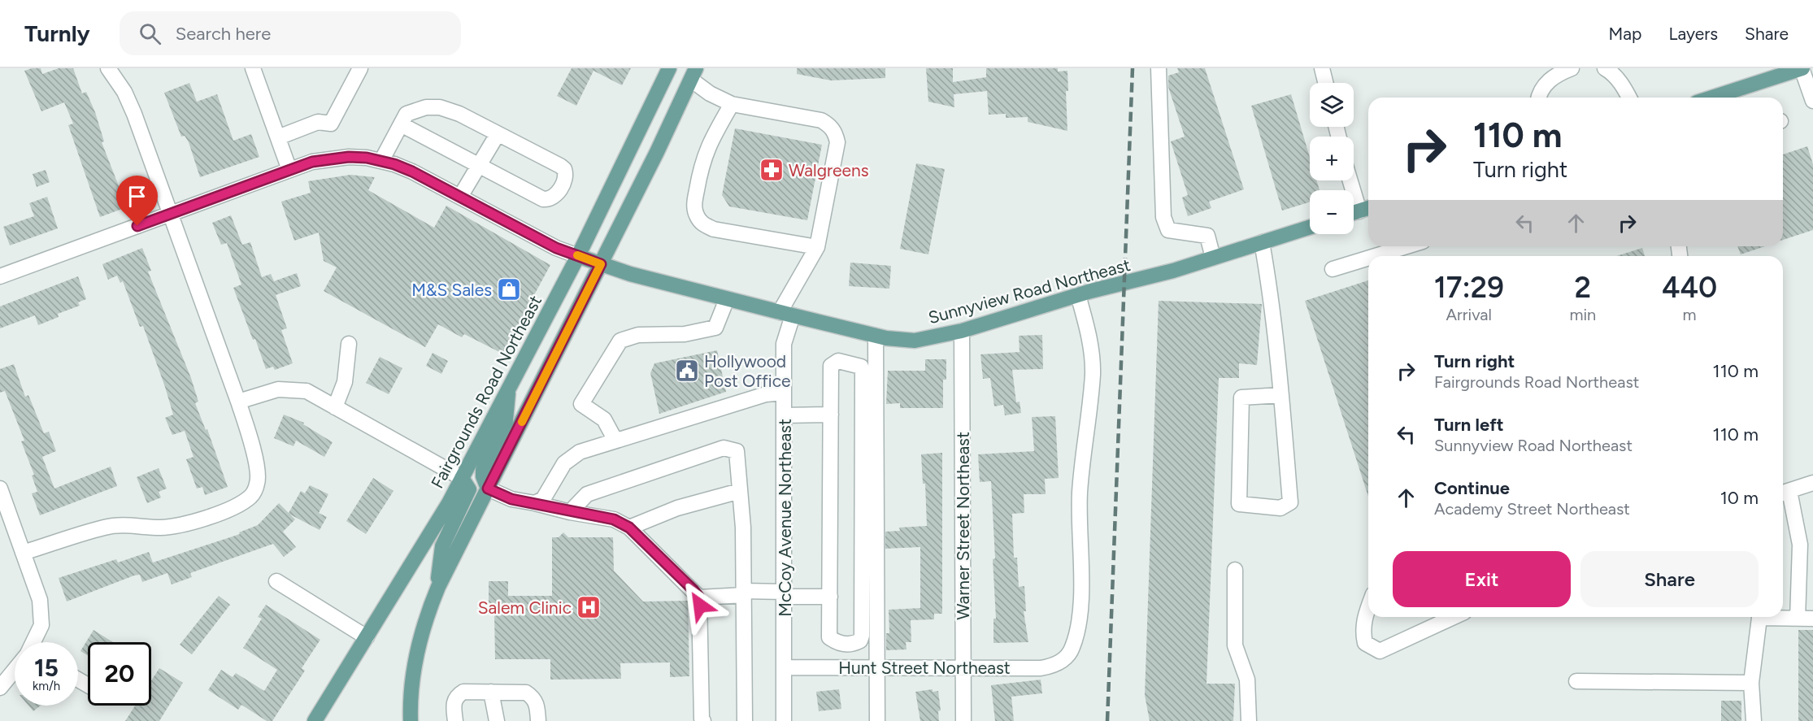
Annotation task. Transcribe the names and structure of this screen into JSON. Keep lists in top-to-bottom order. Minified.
{"streets":{"main road":["Sunnyview Road Northeast","Fairgrounds Road Northeast"],"street":["McCoy Avenue Northeast","Warner Street Northeast","Hunt Street Northeast"]},"crossings":[["Sunnyview Road Northeast","Fairgrounds Road Northeast"],["Sunnyview Road Northeast","McCoy Avenue Northeast"],["Sunnyview Road Northeast","Warner Street Northeast"],["Sunnyview Road Northeast","Hunt Street Northeast"],["McCoy Avenue Northeast","Hunt Street Northeast"],["Warner Street Northeast","Hunt Street Northeast"]],"places":{"pharmacy":["Walgreens"],"shop":["M&S Sales"],"public building":["Hollywood Post Office"],"hospital":["Salem Clinic"]},"page":{"header":"Turnly","search":"Search here","nav":["Map","Layers","Share"],"map_buttons":["+","−"],"turn":["110 m","Turn right"],"eta":["17:29","Arrival","2","min","440","m"],"list":[{"name":"Turn right","note":"Fairgrounds Road Northeast","value":"110 m"},{"name":"Turn left","note":"Sunnyview Road Northeast","value":"110 m"},{"name":"Continue","note":"Academy Street Northeast","value":"10 m"}],"buttons":["Exit","Share"],"speed":"15 km/h","limit":"20"}}
